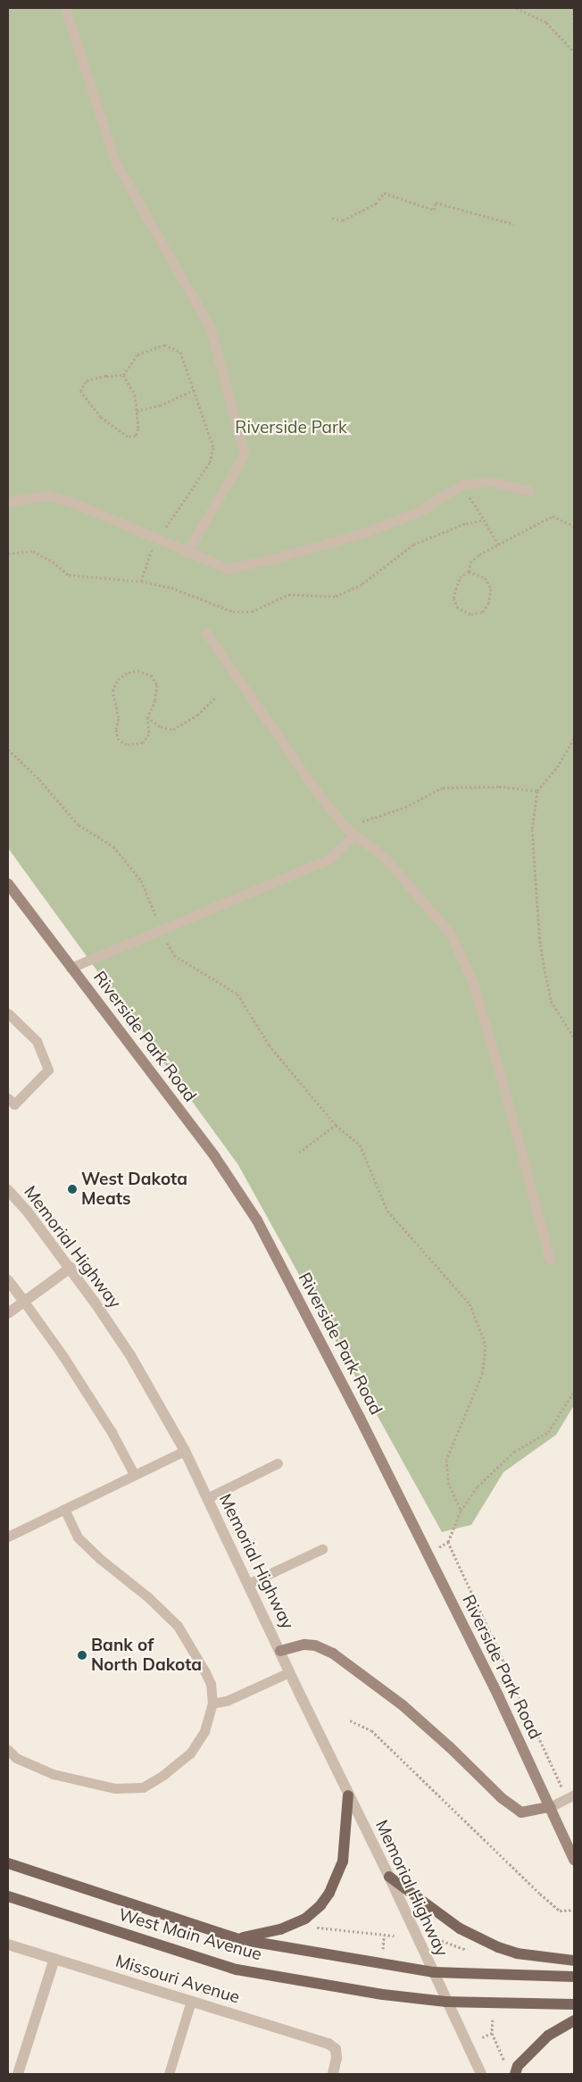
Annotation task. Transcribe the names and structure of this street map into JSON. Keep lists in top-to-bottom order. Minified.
{"streets":{"main road":["Riverside Park Road","Memorial Highway","West Main Avenue"],"street":["Missouri Avenue"]},"crossings":[["Memorial Highway","West Main Avenue"]],"parks":["Riverside Park"],"places":["West Dakota Meats","Bank of North Dakota"]}
